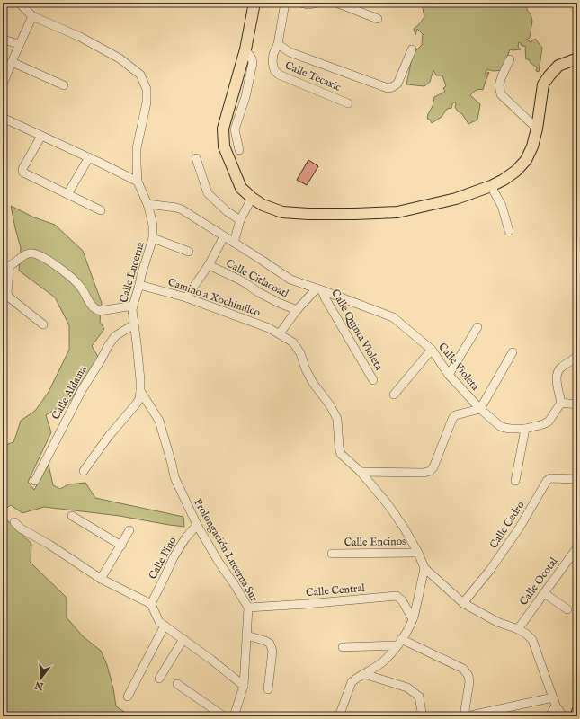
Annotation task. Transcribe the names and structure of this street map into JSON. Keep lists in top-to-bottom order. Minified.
{"streets":{"street":["Calle Tecaxic","Calle Lucerna","Calle Citlacoatl","Camino a Xochimilco","Calle Quinta Violeta","Calle Violeta","Calle Aldama","Calle Cedro","Calle Encinos","Prolongación Lucerna Sur","Calle Pino","Calle Ocotal","Calle Central"]},"crossings":[["Calle Lucerna","Camino a Xochimilco"],["Calle Lucerna","Calle Violeta"],["Calle Lucerna","Calle Aldama"],["Calle Lucerna","Prolongación Lucerna Sur"],["Camino a Xochimilco","Calle Encinos"],["Calle Quinta Violeta","Calle Violeta"],["Prolongación Lucerna Sur","Calle Pino"],["Prolongación Lucerna Sur","Calle Central"]],"north":"bottom"}
